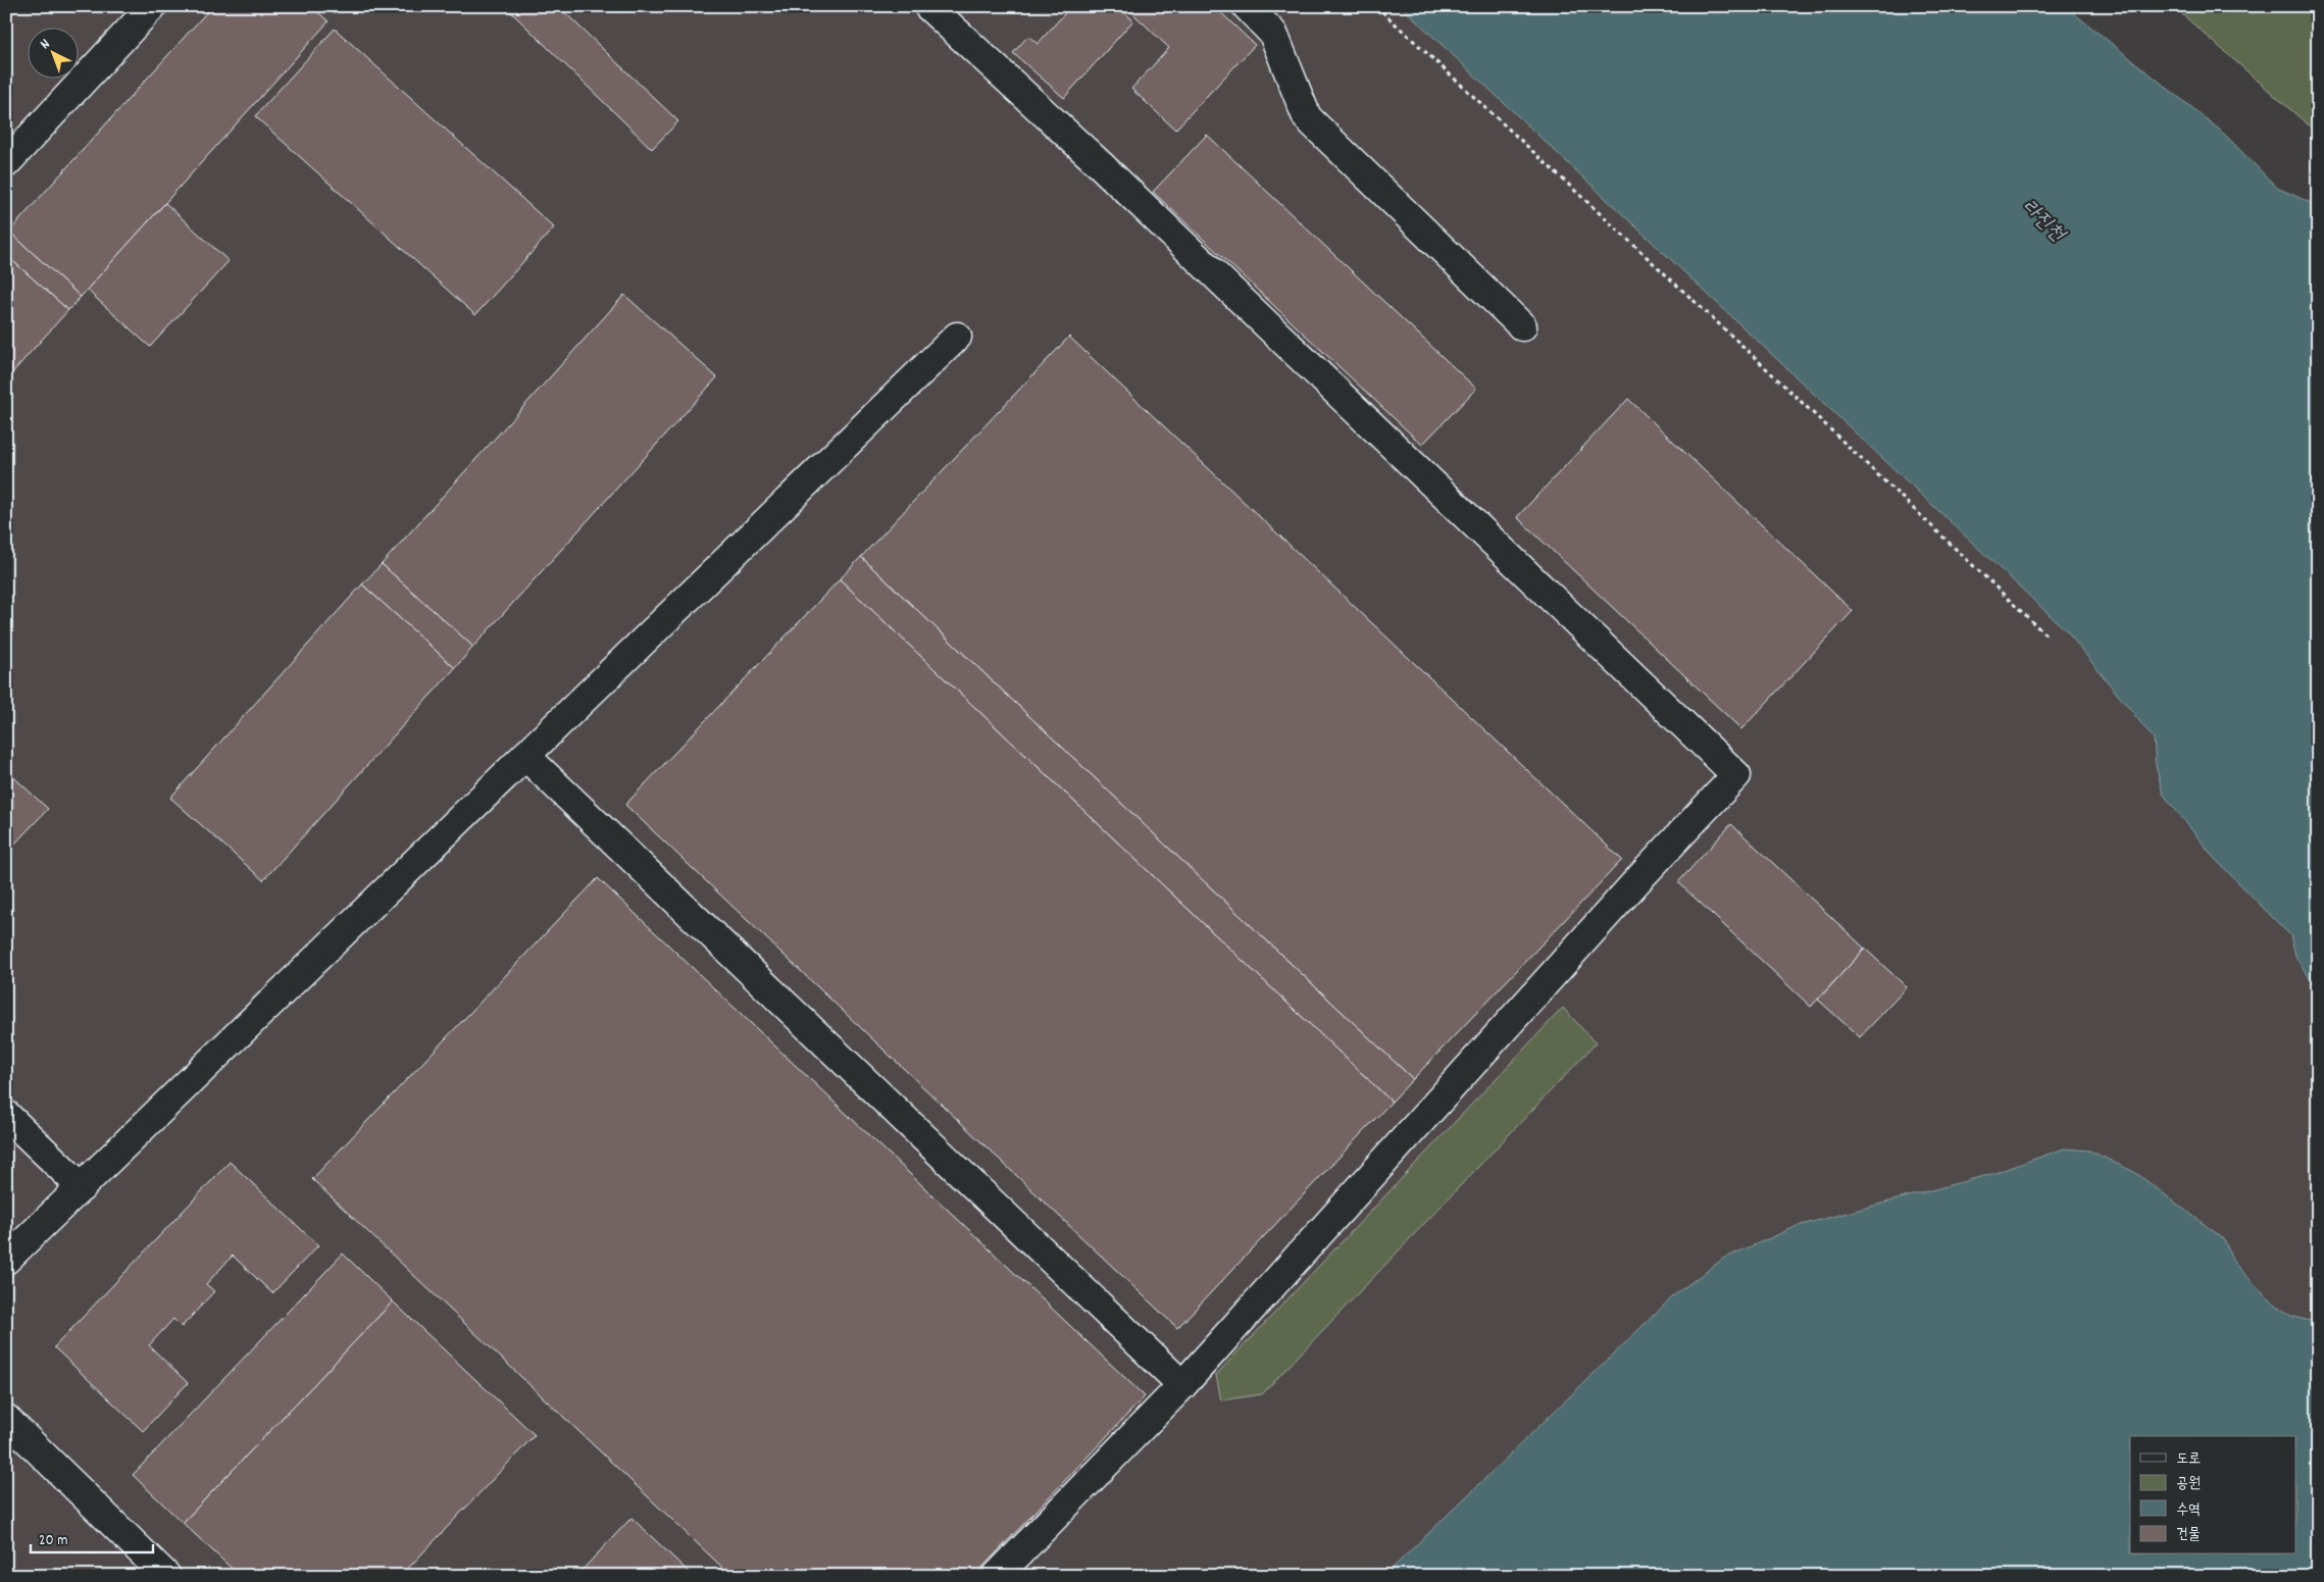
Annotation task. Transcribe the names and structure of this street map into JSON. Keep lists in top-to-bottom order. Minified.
{"water":["라진천"],"legend":["도로","공원","수역","건물"],"scale_bar":"20 m","north":"top left"}
